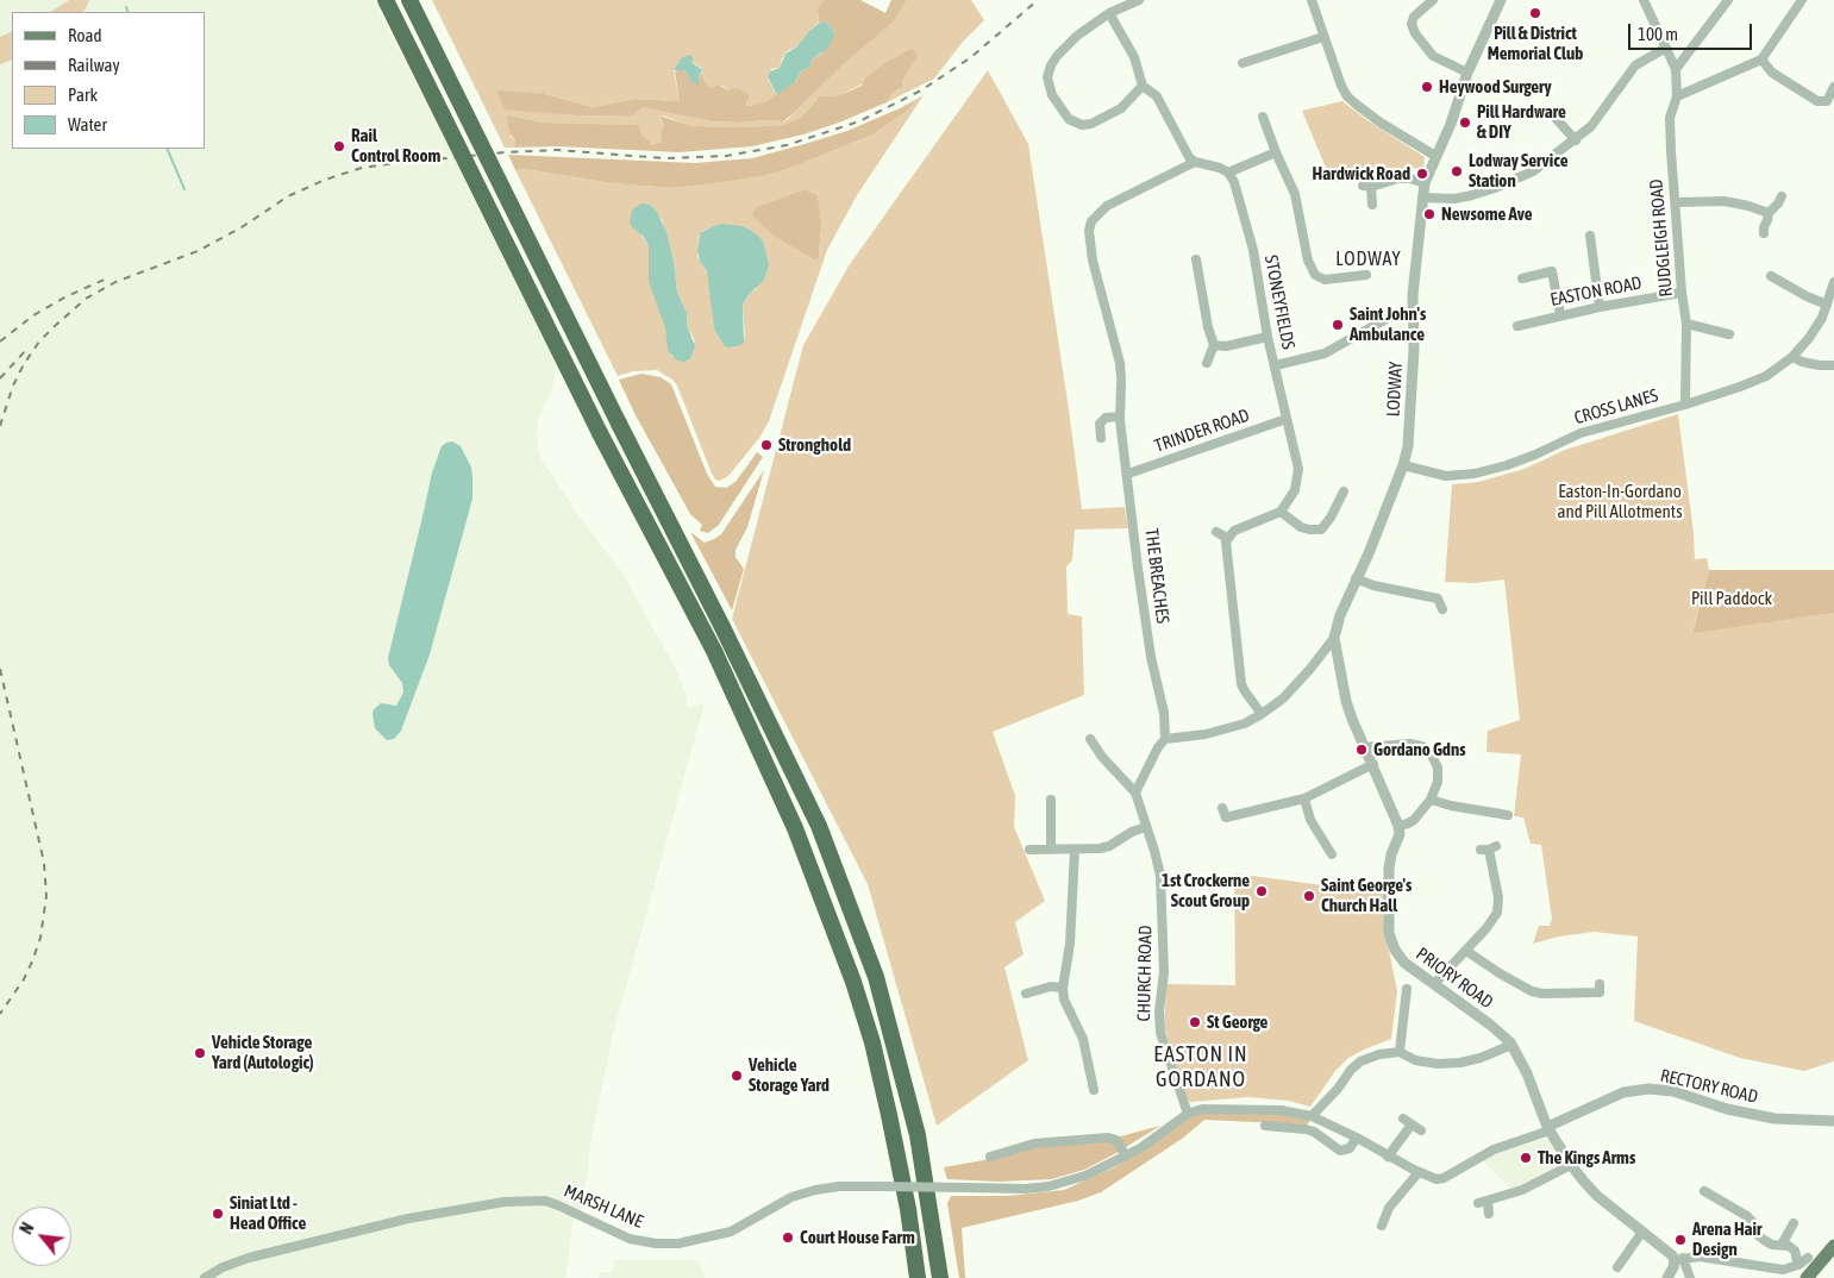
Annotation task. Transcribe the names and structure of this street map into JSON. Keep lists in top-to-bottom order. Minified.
{"streets":{"street":["RUDGLEIGH ROAD","EASTON ROAD","STONEYFIELDS","LODWAY","CROSS LANES","TRINDER ROAD","THE BREACHES","CHURCH ROAD","PRIORY ROAD","RECTORY ROAD","MARSH LANE"]},"crossings":[["RUDGLEIGH ROAD","EASTON ROAD"],["RUDGLEIGH ROAD","CROSS LANES"],["STONEYFIELDS","TRINDER ROAD"],["LODWAY","CROSS LANES"],["TRINDER ROAD","THE BREACHES"],["CHURCH ROAD","MARSH LANE"],["PRIORY ROAD","RECTORY ROAD"]],"districts":["LODWAY","EASTON IN GORDANO"],"parks":["Easton-In-Gordano and Pill Allotments","Pill Paddock"],"places":["Pill & District Memorial Club","Heywood Surgery","Pill Hardware & DIY","Rail Control Room","Lodway Service Station","Hardwick Road","Newsome Ave","Saint John's Ambulance","Stronghold","Gordano Gdns","1st Crockerne Scout Group","Saint George's Church Hall","St George","Vehicle Storage Yard (Autologic)","Vehicle Storage Yard","The Kings Arms","Siniat Ltd - Head Office","Court House Farm","Arena Hair Design"],"legend":["Road","Railway","Park","Water"],"scale_bar":"100 m","north":"top left"}
